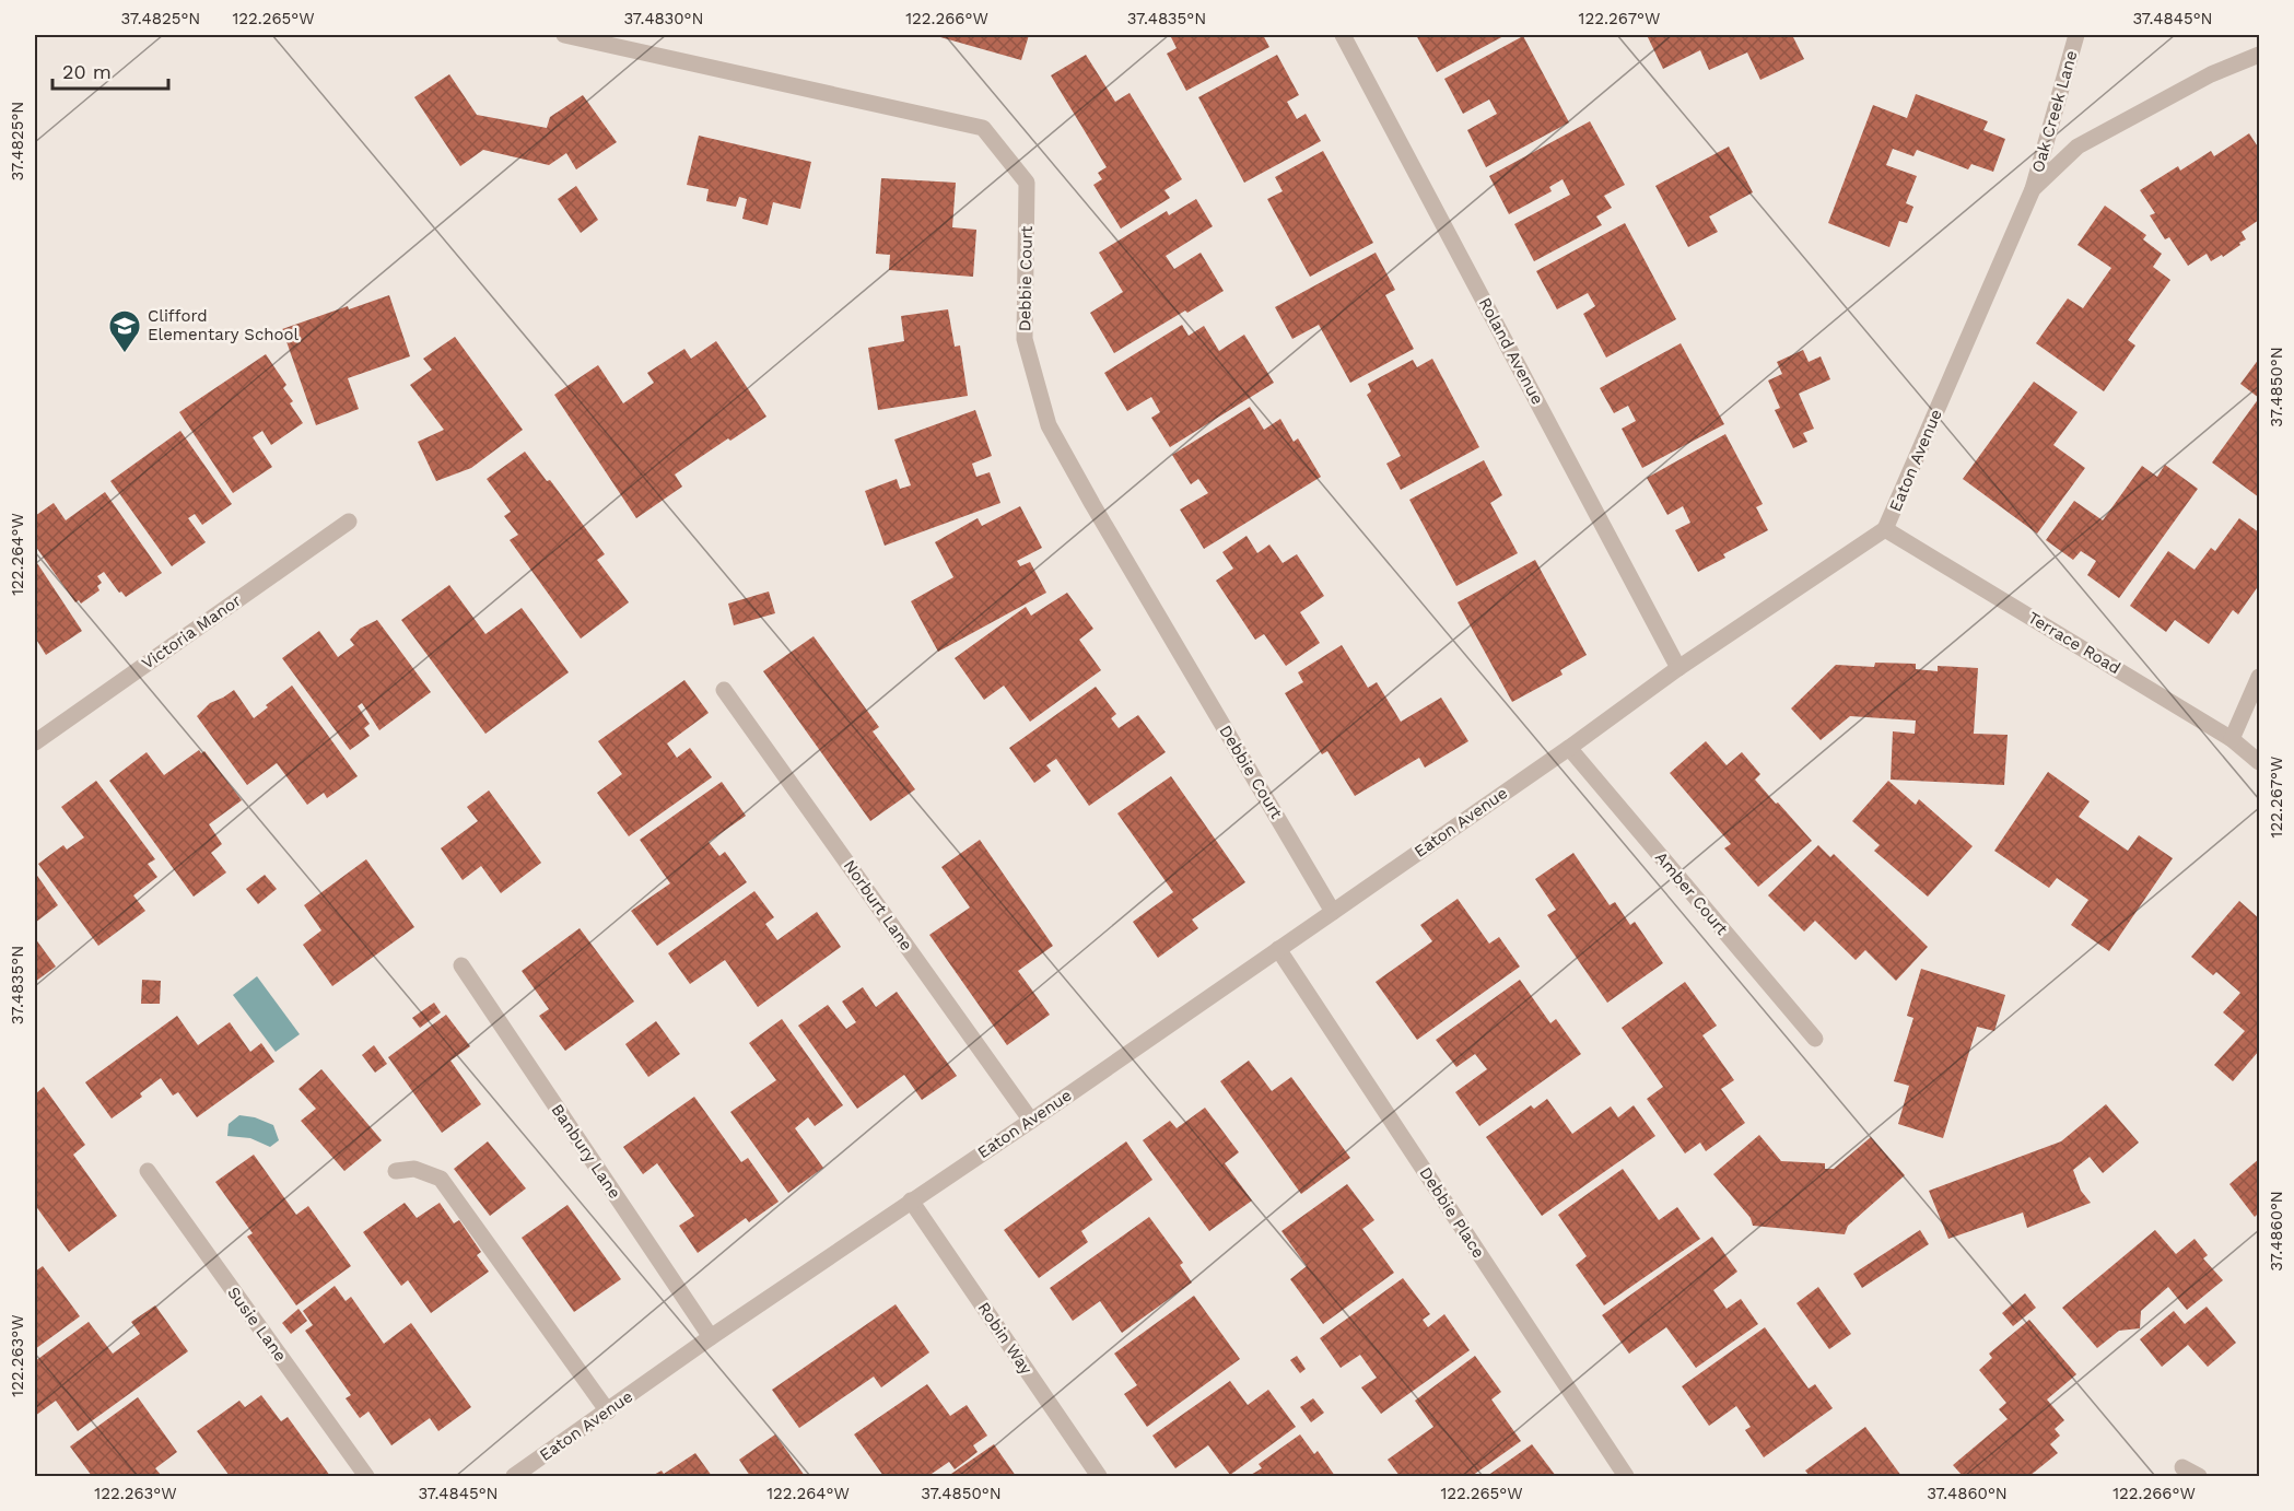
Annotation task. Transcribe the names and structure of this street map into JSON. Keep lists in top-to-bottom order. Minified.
{"streets":{"street":["Oak Creek Lane","Debbie Court","Roland Avenue","Eaton Avenue","Victoria Manor","Terrace Road","Amber Court","Norburt Lane","Banbury Lane","Debbie Place","Susie Lane","Robin Way"]},"crossings":[["Oak Creek Lane","Eaton Avenue"],["Debbie Court","Eaton Avenue"],["Roland Avenue","Eaton Avenue"],["Eaton Avenue","Terrace Road"],["Eaton Avenue","Amber Court"],["Eaton Avenue","Norburt Lane"],["Eaton Avenue","Banbury Lane"],["Eaton Avenue","Debbie Place"],["Eaton Avenue","Robin Way"]],"places":{"school or university":["Clifford Elementary School"]},"scale_bar":"20 m","coordinates":["37.4825°N","122.265°W","37.4830°N","122.266°W","37.4835°N","122.267°W","37.4845°N","37.4850°N","122.264°W","37.4860°N","122.263°W"]}
